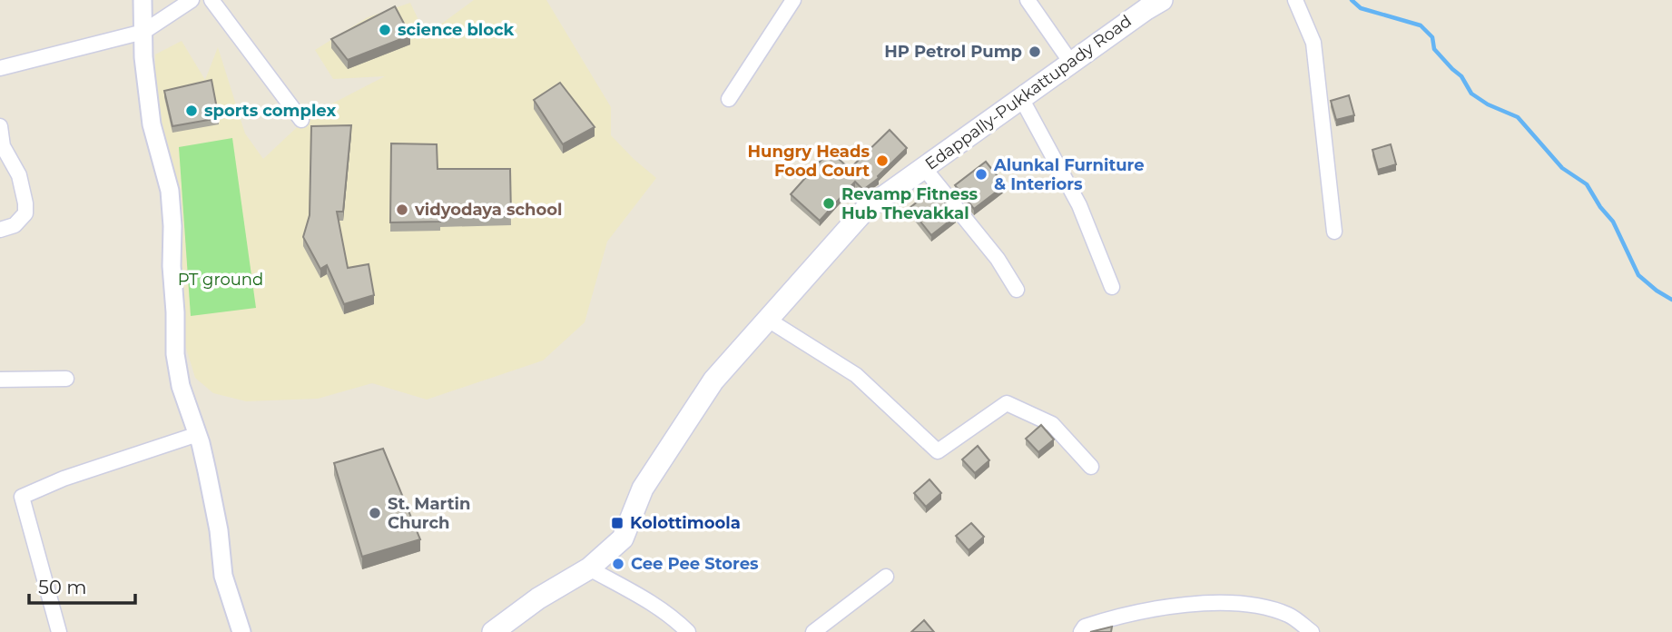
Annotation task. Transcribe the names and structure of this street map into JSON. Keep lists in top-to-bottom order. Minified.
{"streets":{"main road":["Edappally-Pukkattupady Road"]},"parks":["PT ground"],"places":{"other":["science block","HP Petrol Pump","sports complex","Hungry Heads Food Court","Alunkal Furniture & Interiors","Revamp Fitness Hub Thevakkal","vidyodaya school","St. Martin Church","Cee Pee Stores"],"transit":["Kolottimoola"]},"scale_bar":"50 m"}
